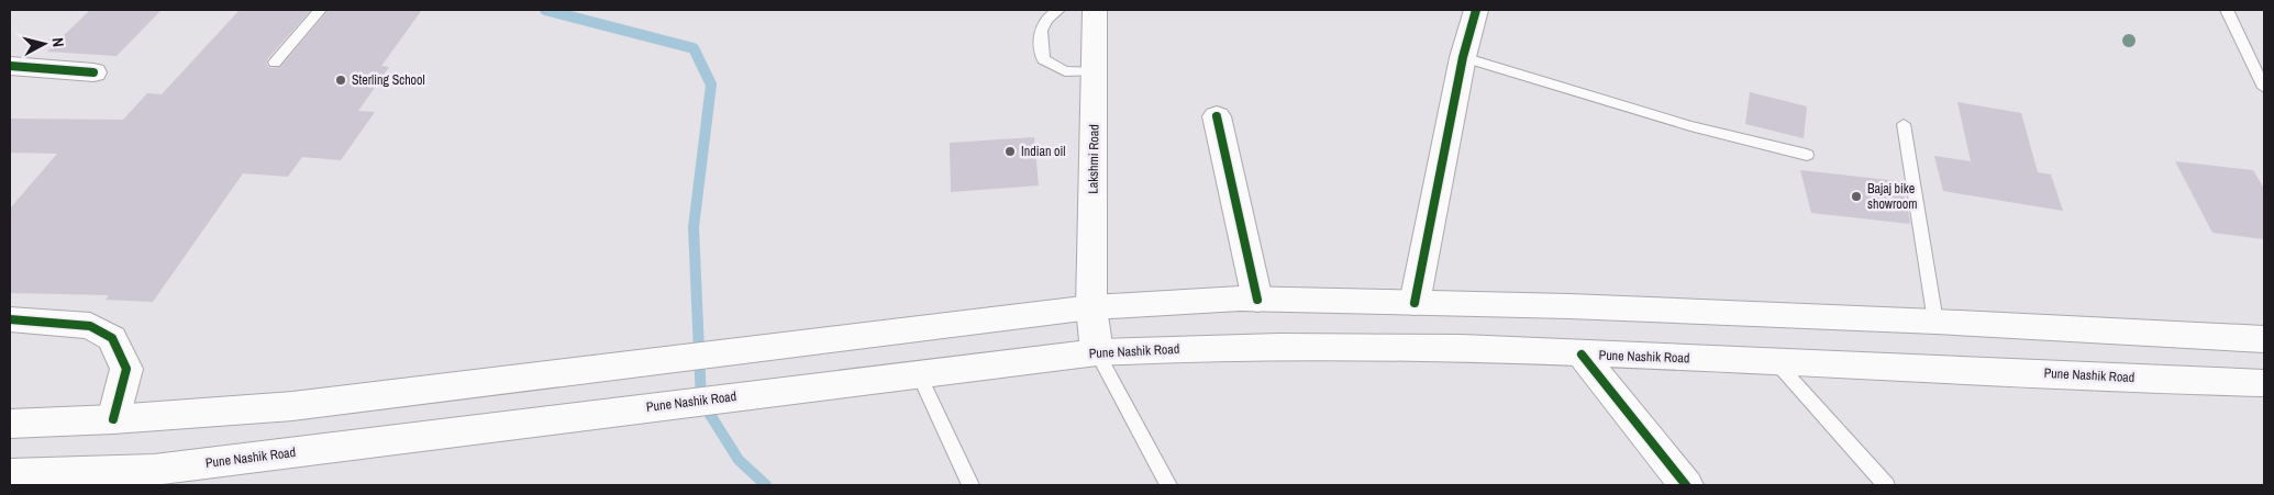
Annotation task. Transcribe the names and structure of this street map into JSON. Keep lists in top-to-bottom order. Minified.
{"streets":{"main road":["Lakshmi Road","Pune Nashik Road"]},"crossings":[["Lakshmi Road","Pune Nashik Road"]],"places":["Sterling School","Indian oil","Bajaj bike showroom"],"north":"right"}
